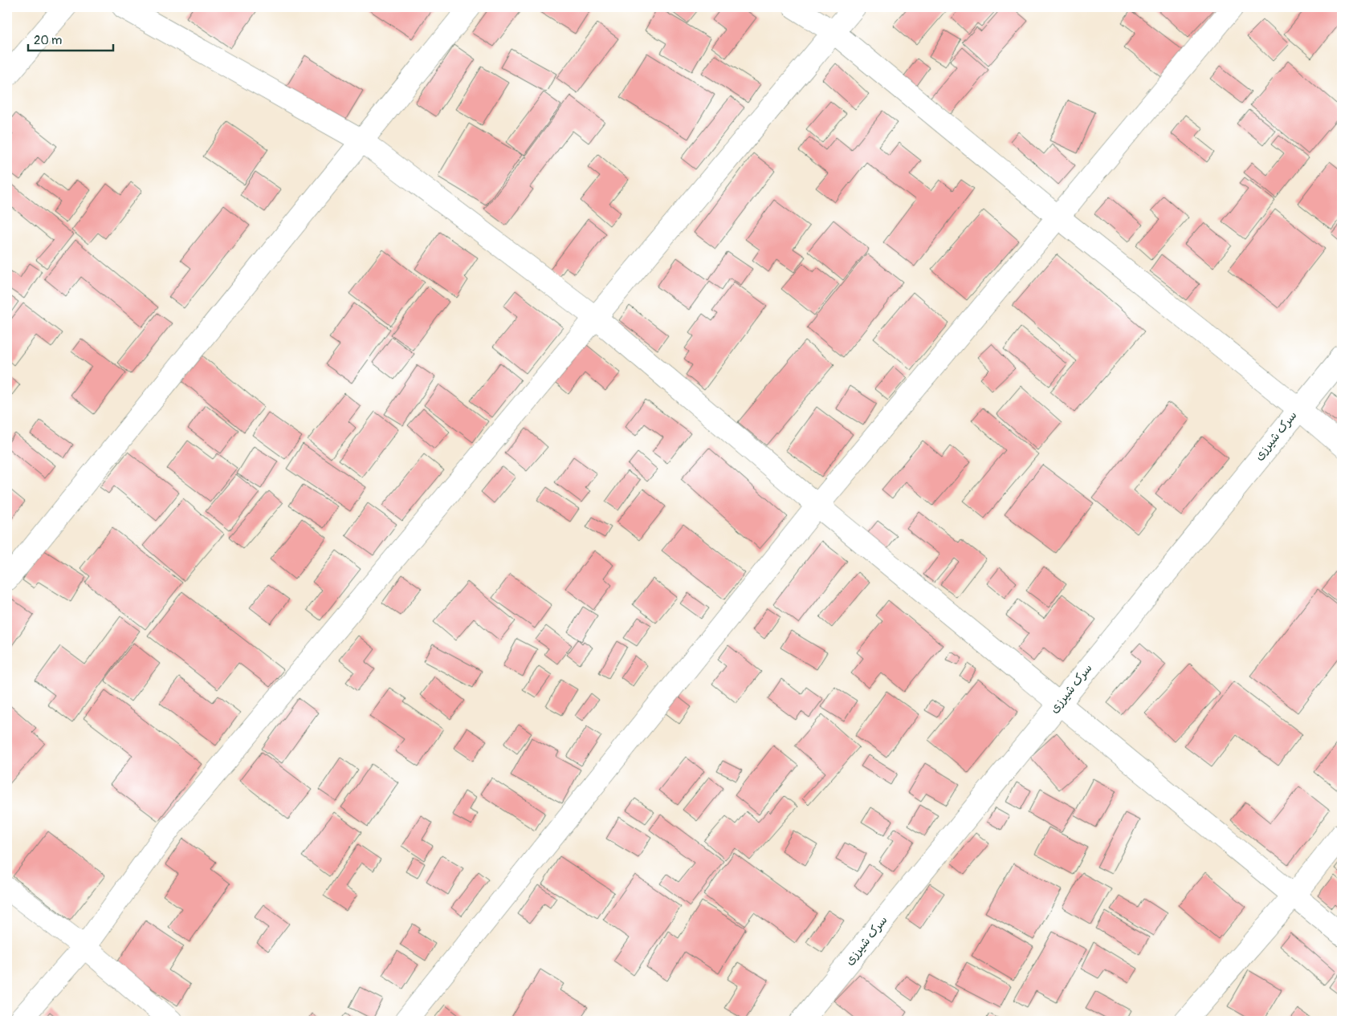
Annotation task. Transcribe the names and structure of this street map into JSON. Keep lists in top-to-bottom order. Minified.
{"streets":{"street":["سرک شیرزی"]},"scale_bar":"20 m"}
